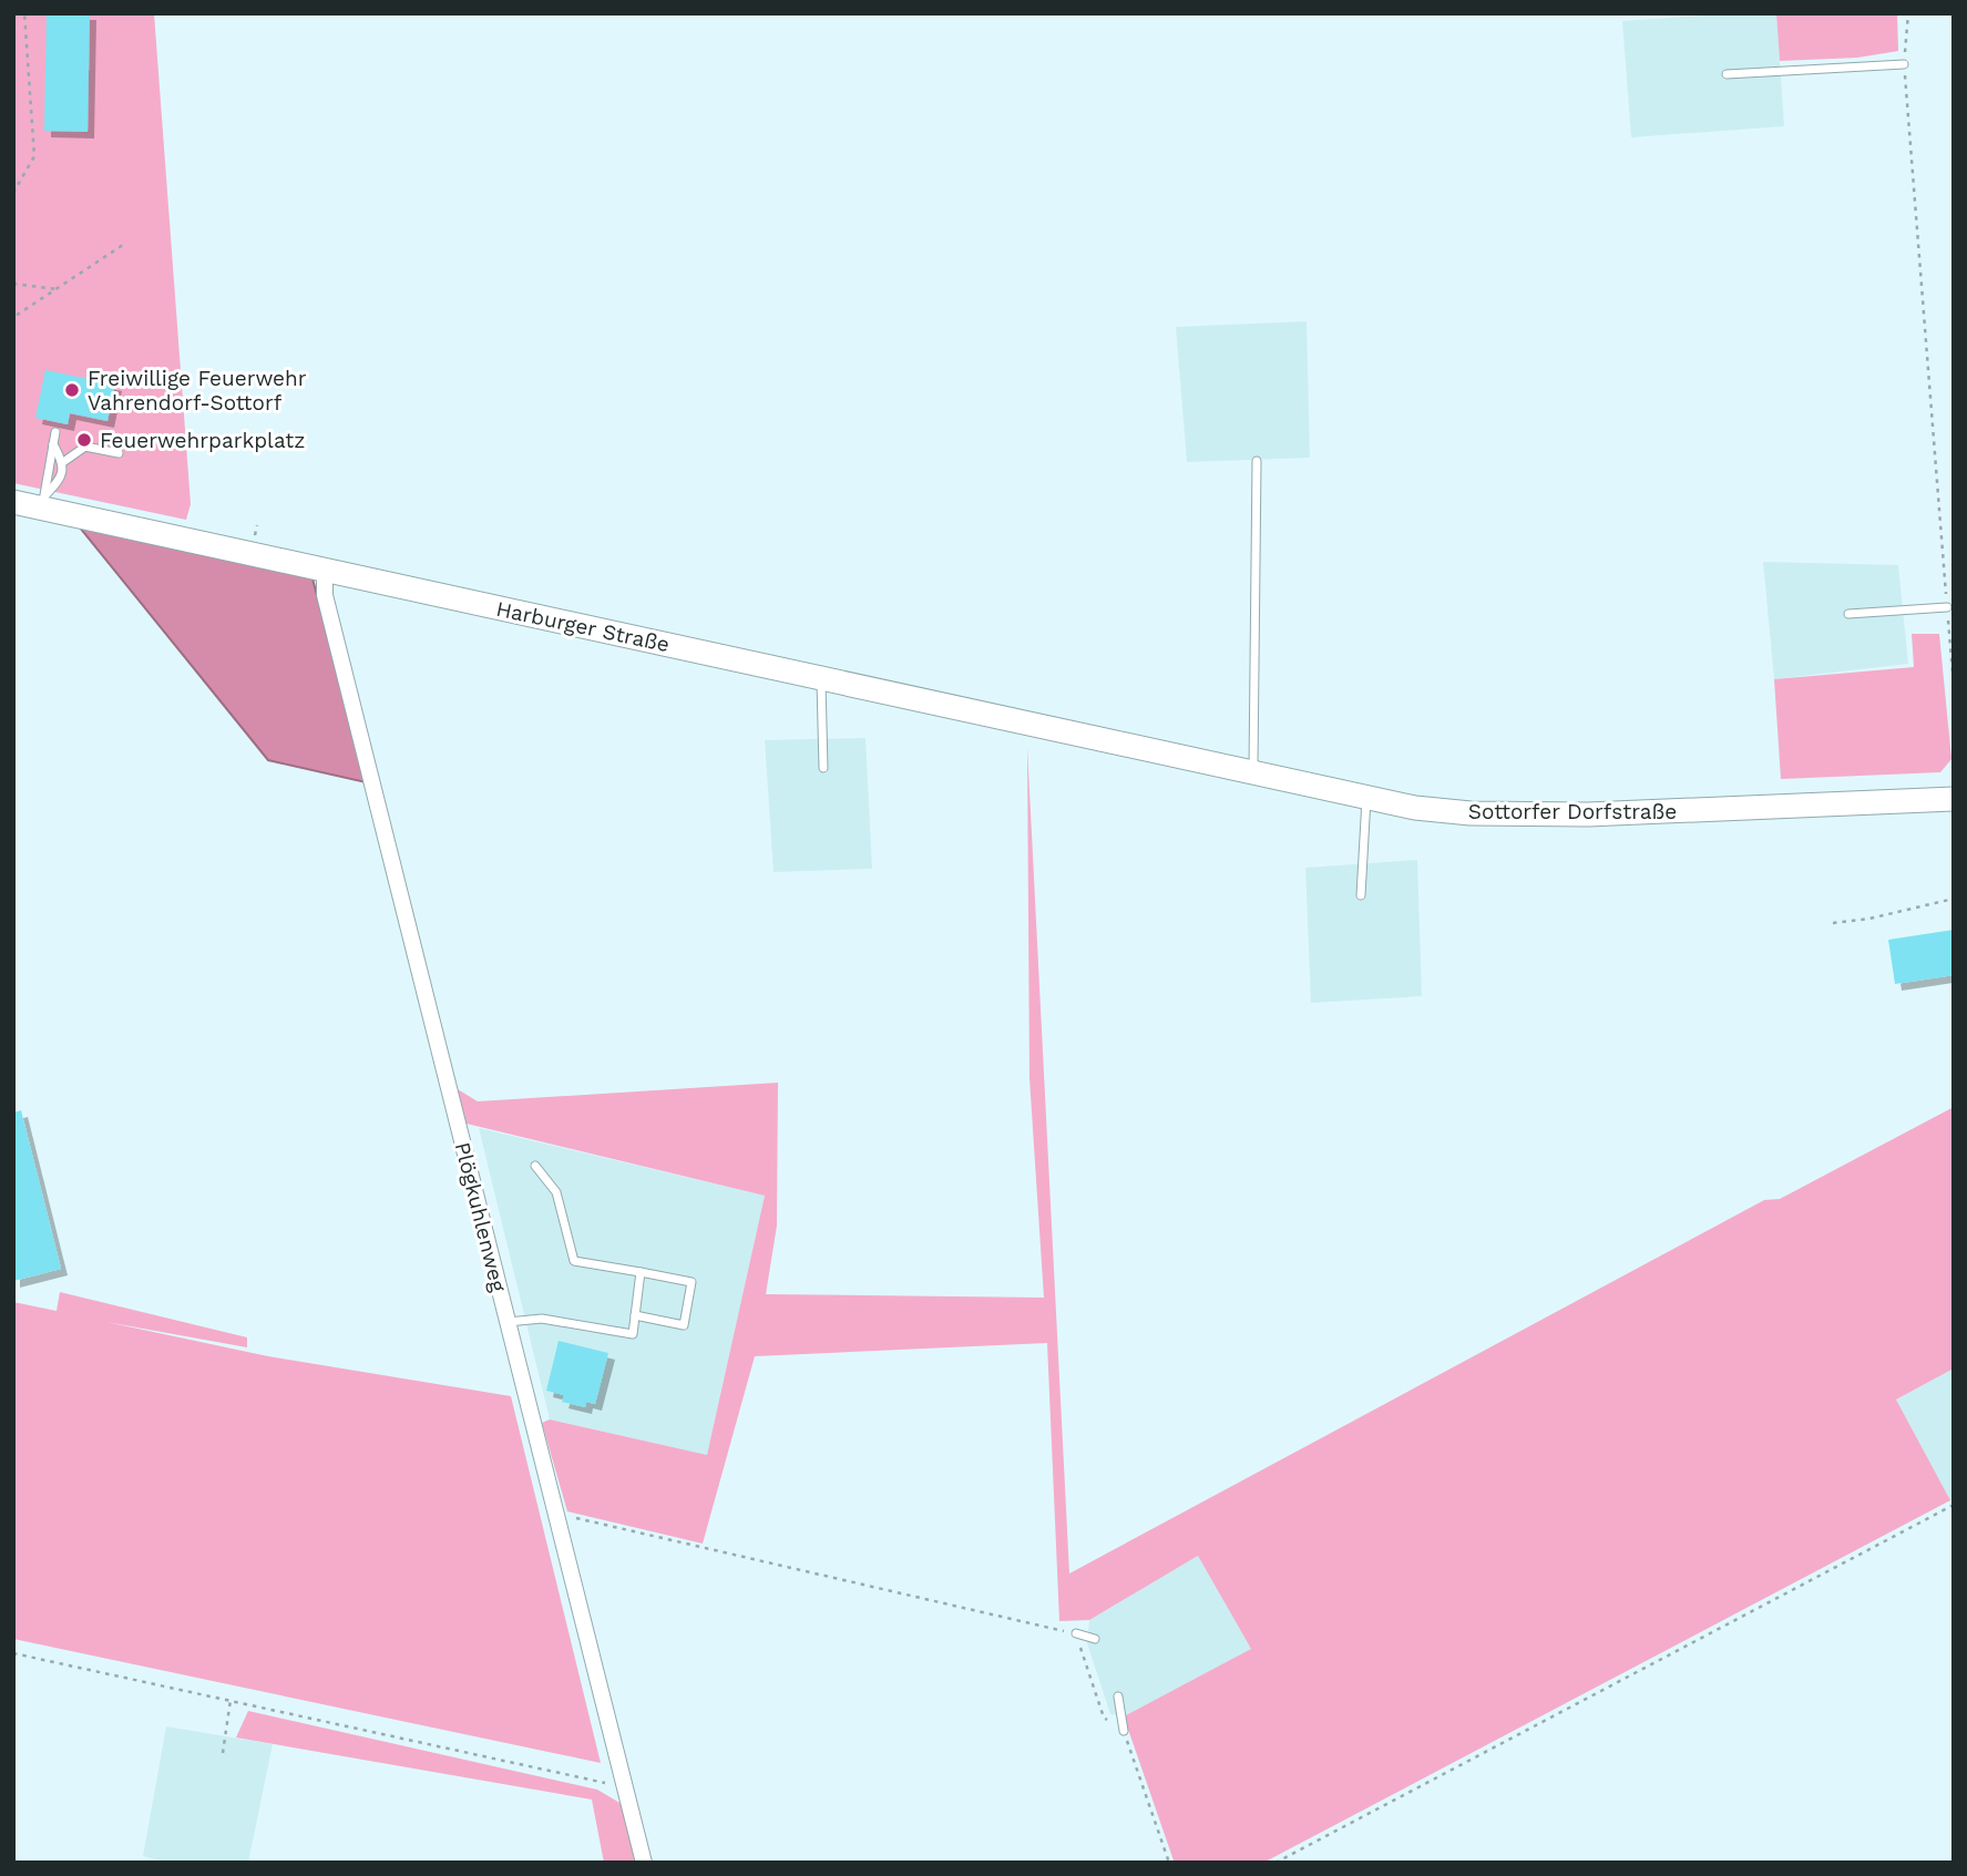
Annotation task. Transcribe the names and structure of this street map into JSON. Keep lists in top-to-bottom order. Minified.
{"streets":{"street":["Harburger Straße","Sottorfer Dorfstraße","Plögkuhlenweg"]},"crossings":[["Harburger Straße","Sottorfer Dorfstraße"],["Harburger Straße","Plögkuhlenweg"]],"places":["Freiwillige Feuerwehr Vahrendorf-Sottorf","Feuerwehrparkplatz"]}
